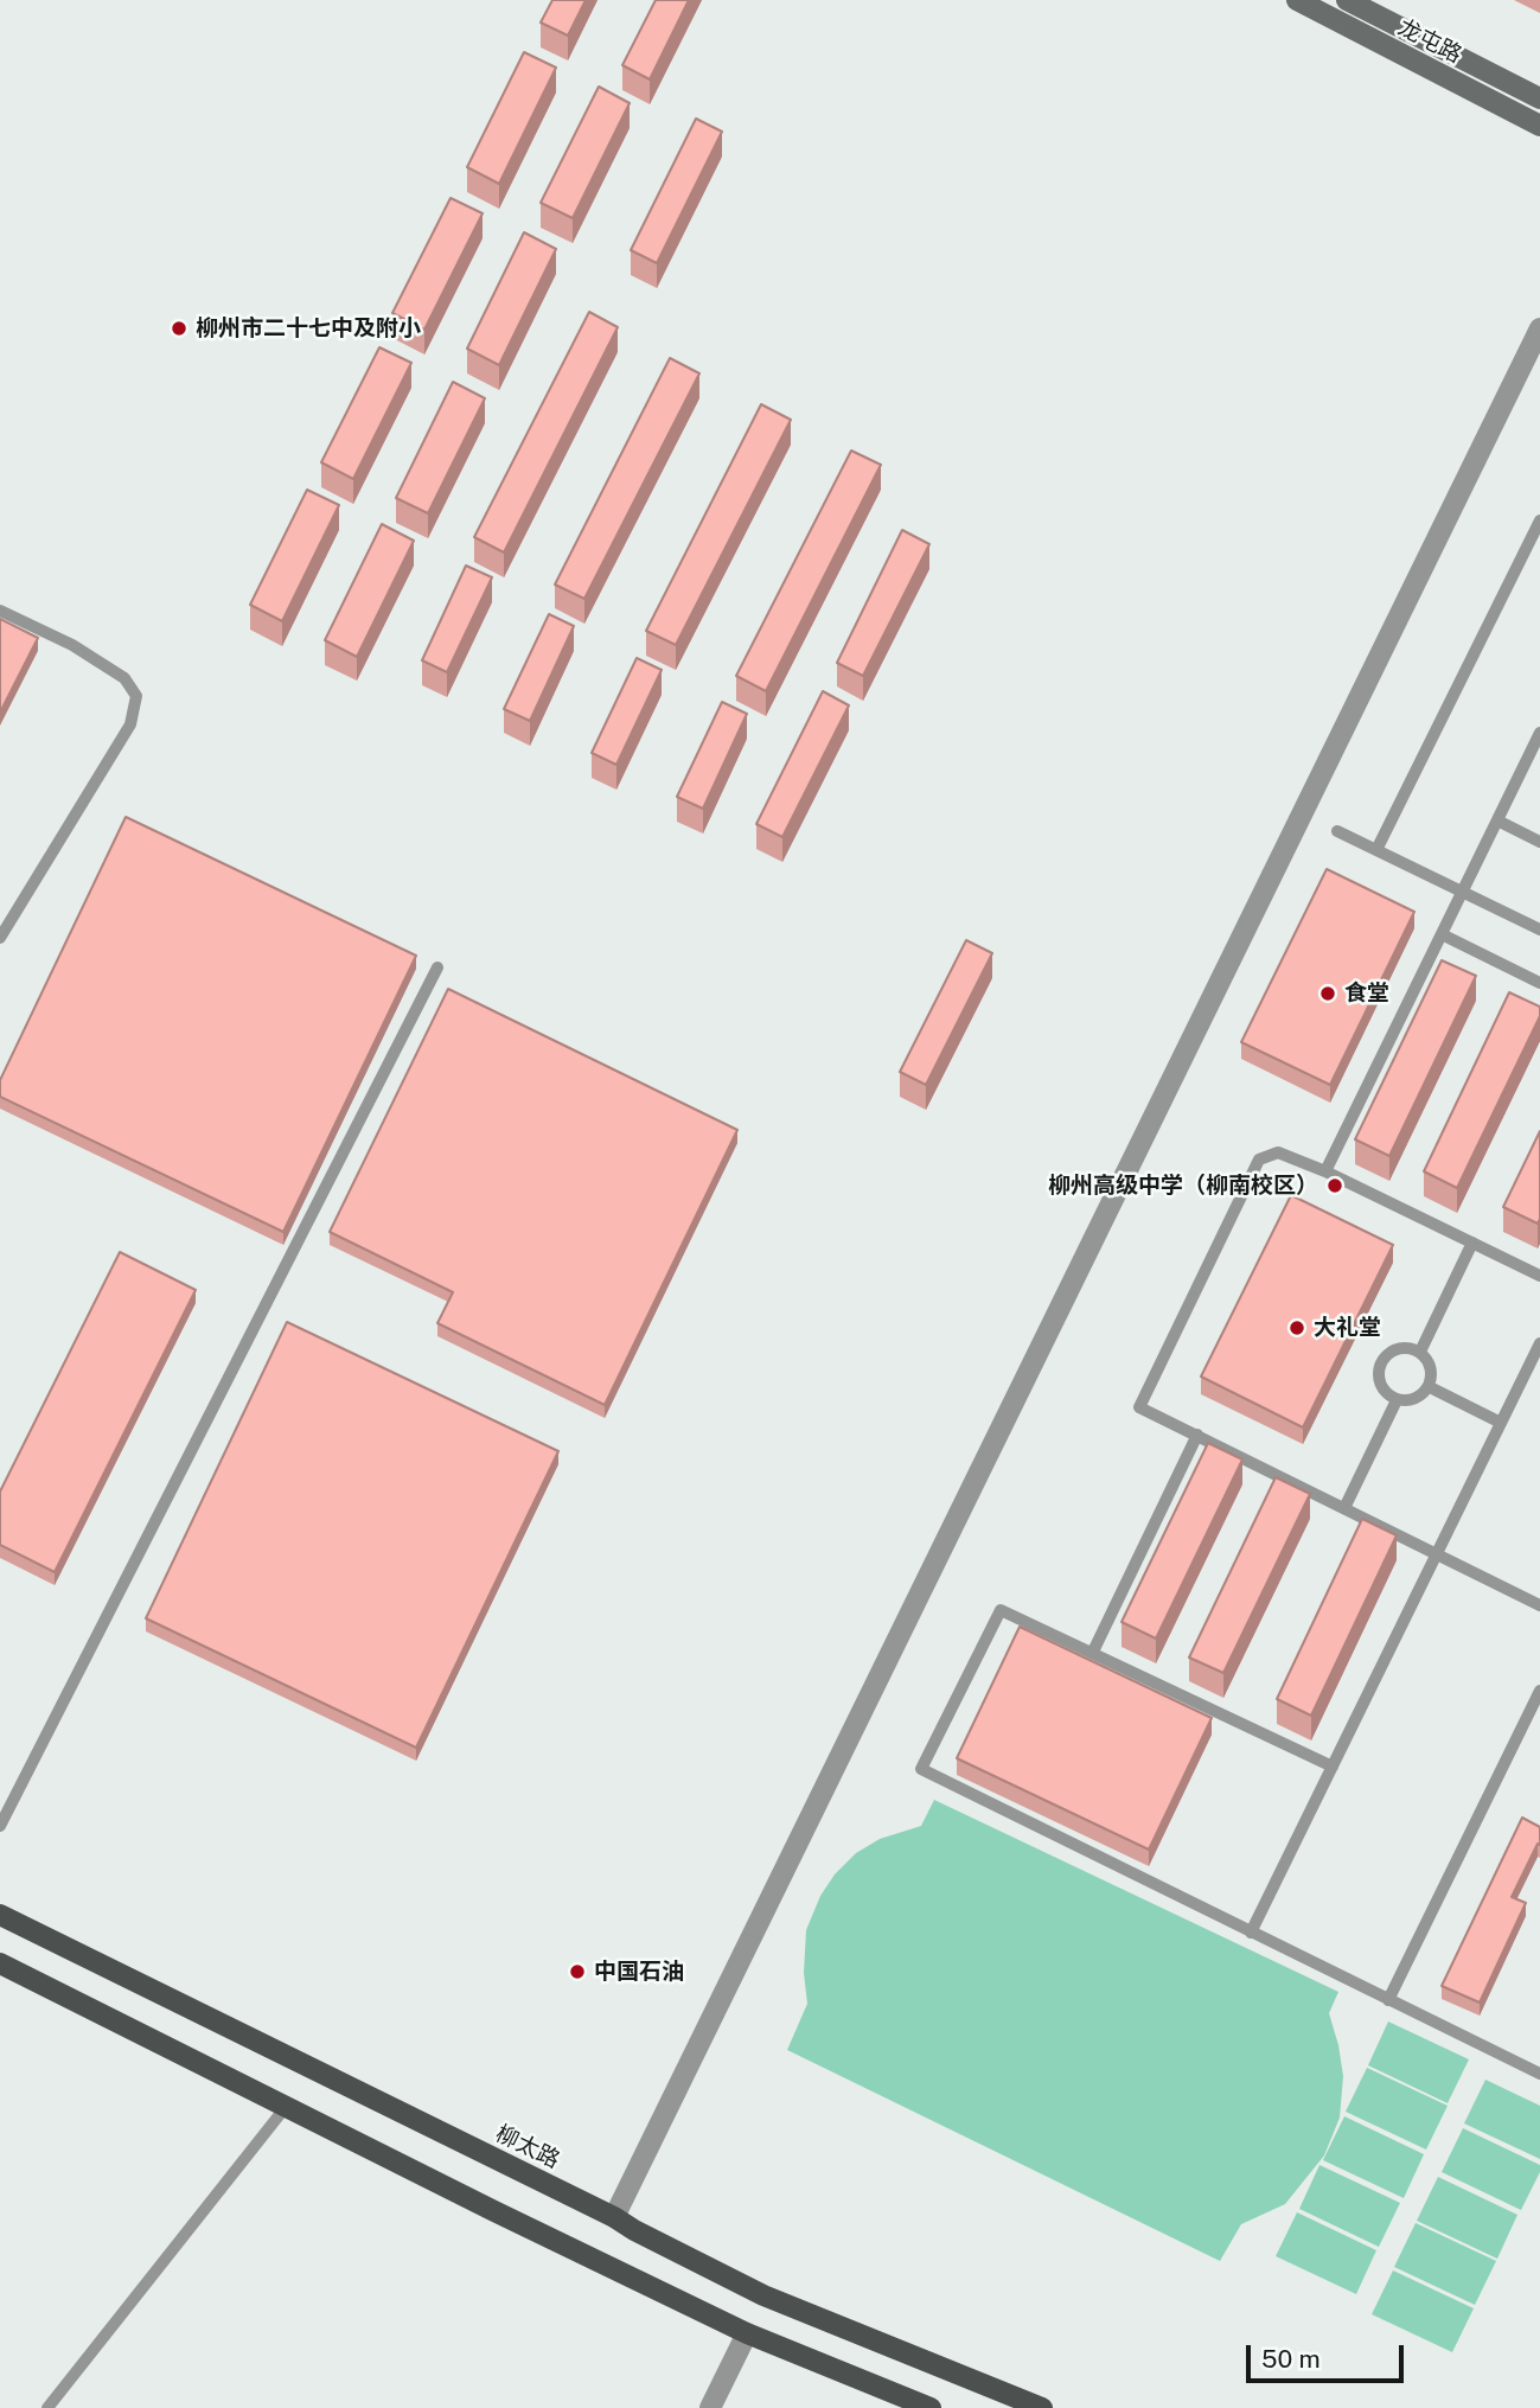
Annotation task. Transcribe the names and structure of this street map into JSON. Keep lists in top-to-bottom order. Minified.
{"streets":{"main road":["龙屯路","柳太路"]},"places":["柳州市二十七中及附小","食堂","柳州高级中学（柳南校区）","大礼堂","中国石油"],"scale_bar":"50 m"}
